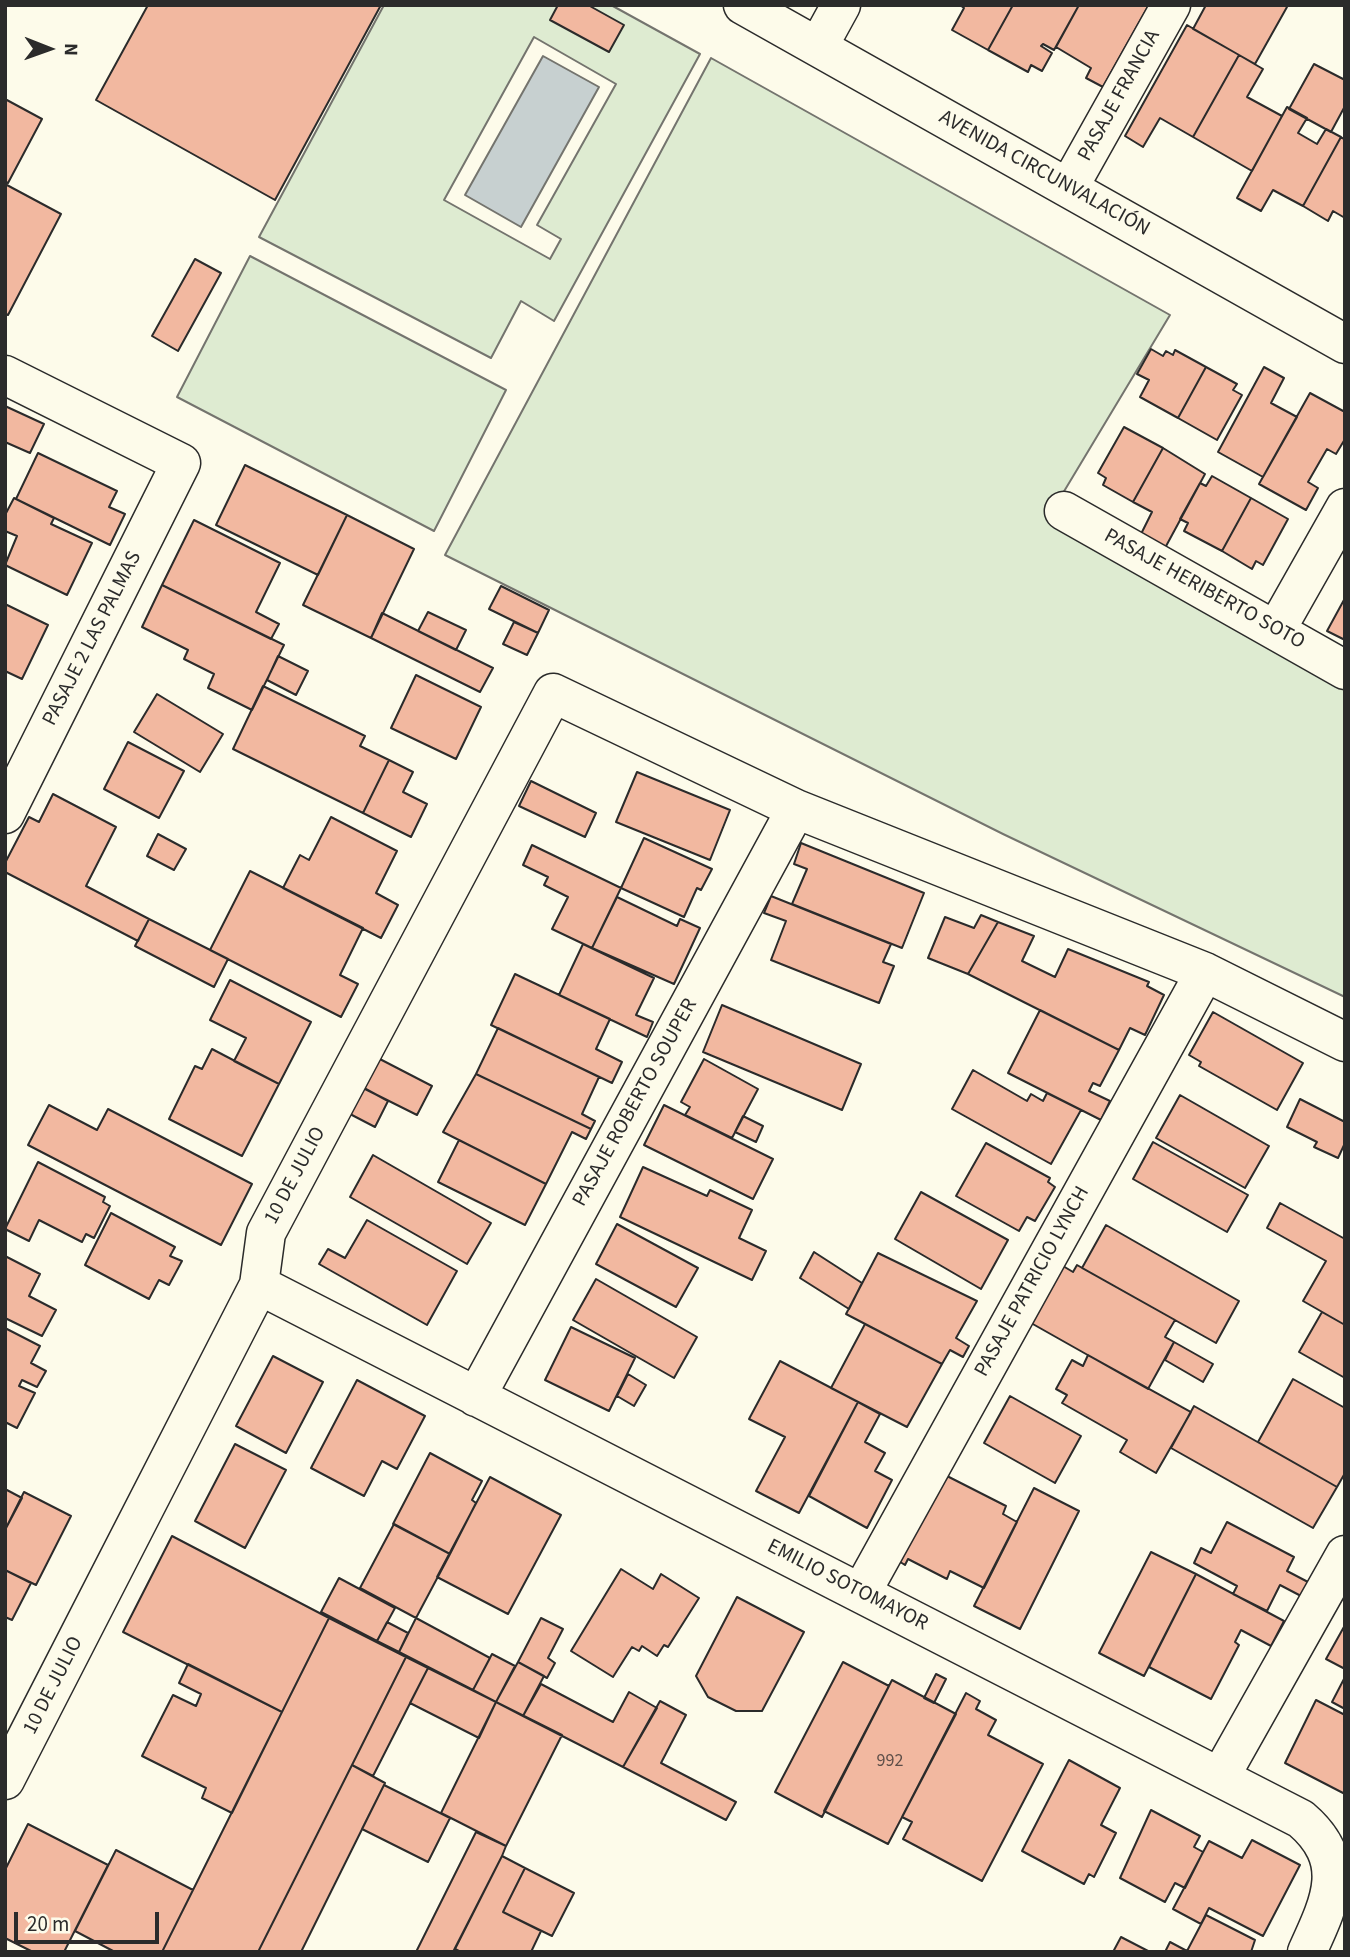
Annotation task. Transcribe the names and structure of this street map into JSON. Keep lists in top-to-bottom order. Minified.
{"streets":{"street":["PASAJE FRANCIA","AVENIDA CIRCUNVALACIÓN","PASAJE HERIBERTO SOTO","PASAJE 2 LAS PALMAS","PASAJE ROBERTO SOUPER","10 DE JULIO","PASAJE PATRICIO LYNCH","EMILIO SOTOMAYOR"]},"crossings":[["PASAJE FRANCIA","AVENIDA CIRCUNVALACIÓN"],["PASAJE ROBERTO SOUPER","10 DE JULIO"],["PASAJE ROBERTO SOUPER","EMILIO SOTOMAYOR"],["10 DE JULIO","EMILIO SOTOMAYOR"],["PASAJE PATRICIO LYNCH","EMILIO SOTOMAYOR"]],"house_numbers":["992"],"scale_bar":"20 m","north":"right"}
